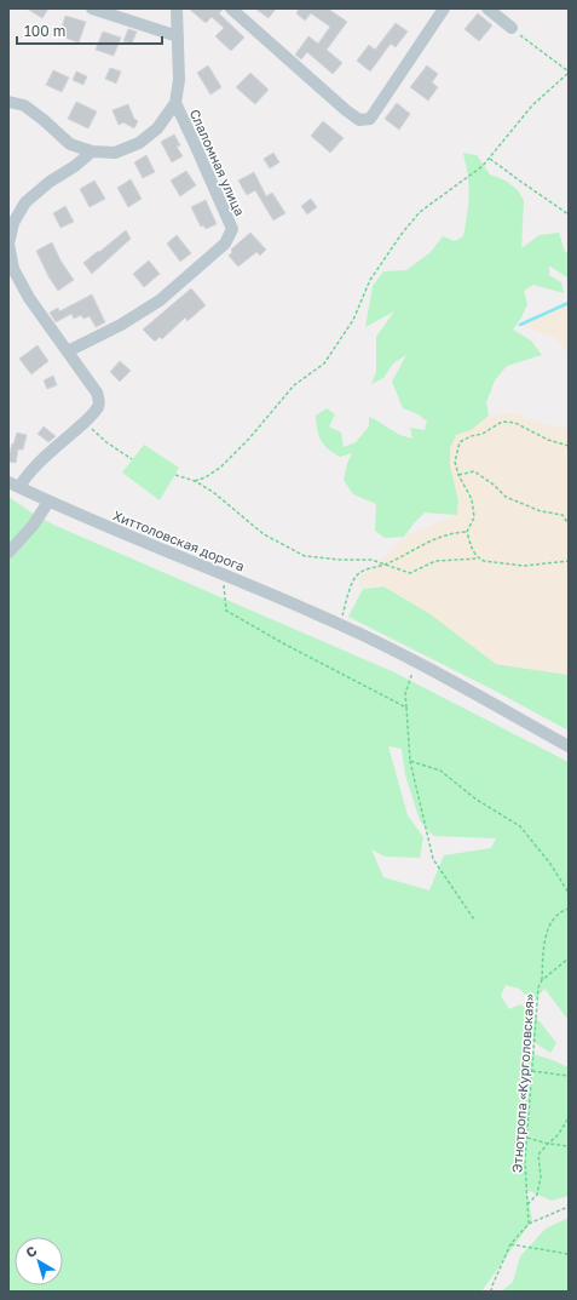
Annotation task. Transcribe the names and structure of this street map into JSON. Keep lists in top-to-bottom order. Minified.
{"streets":{"street":["Слаломная улица","Хиттоловская дорога"],"path":["Этнотропа «Курголовская»"]},"scale_bar":"100 m","north":"top left"}
